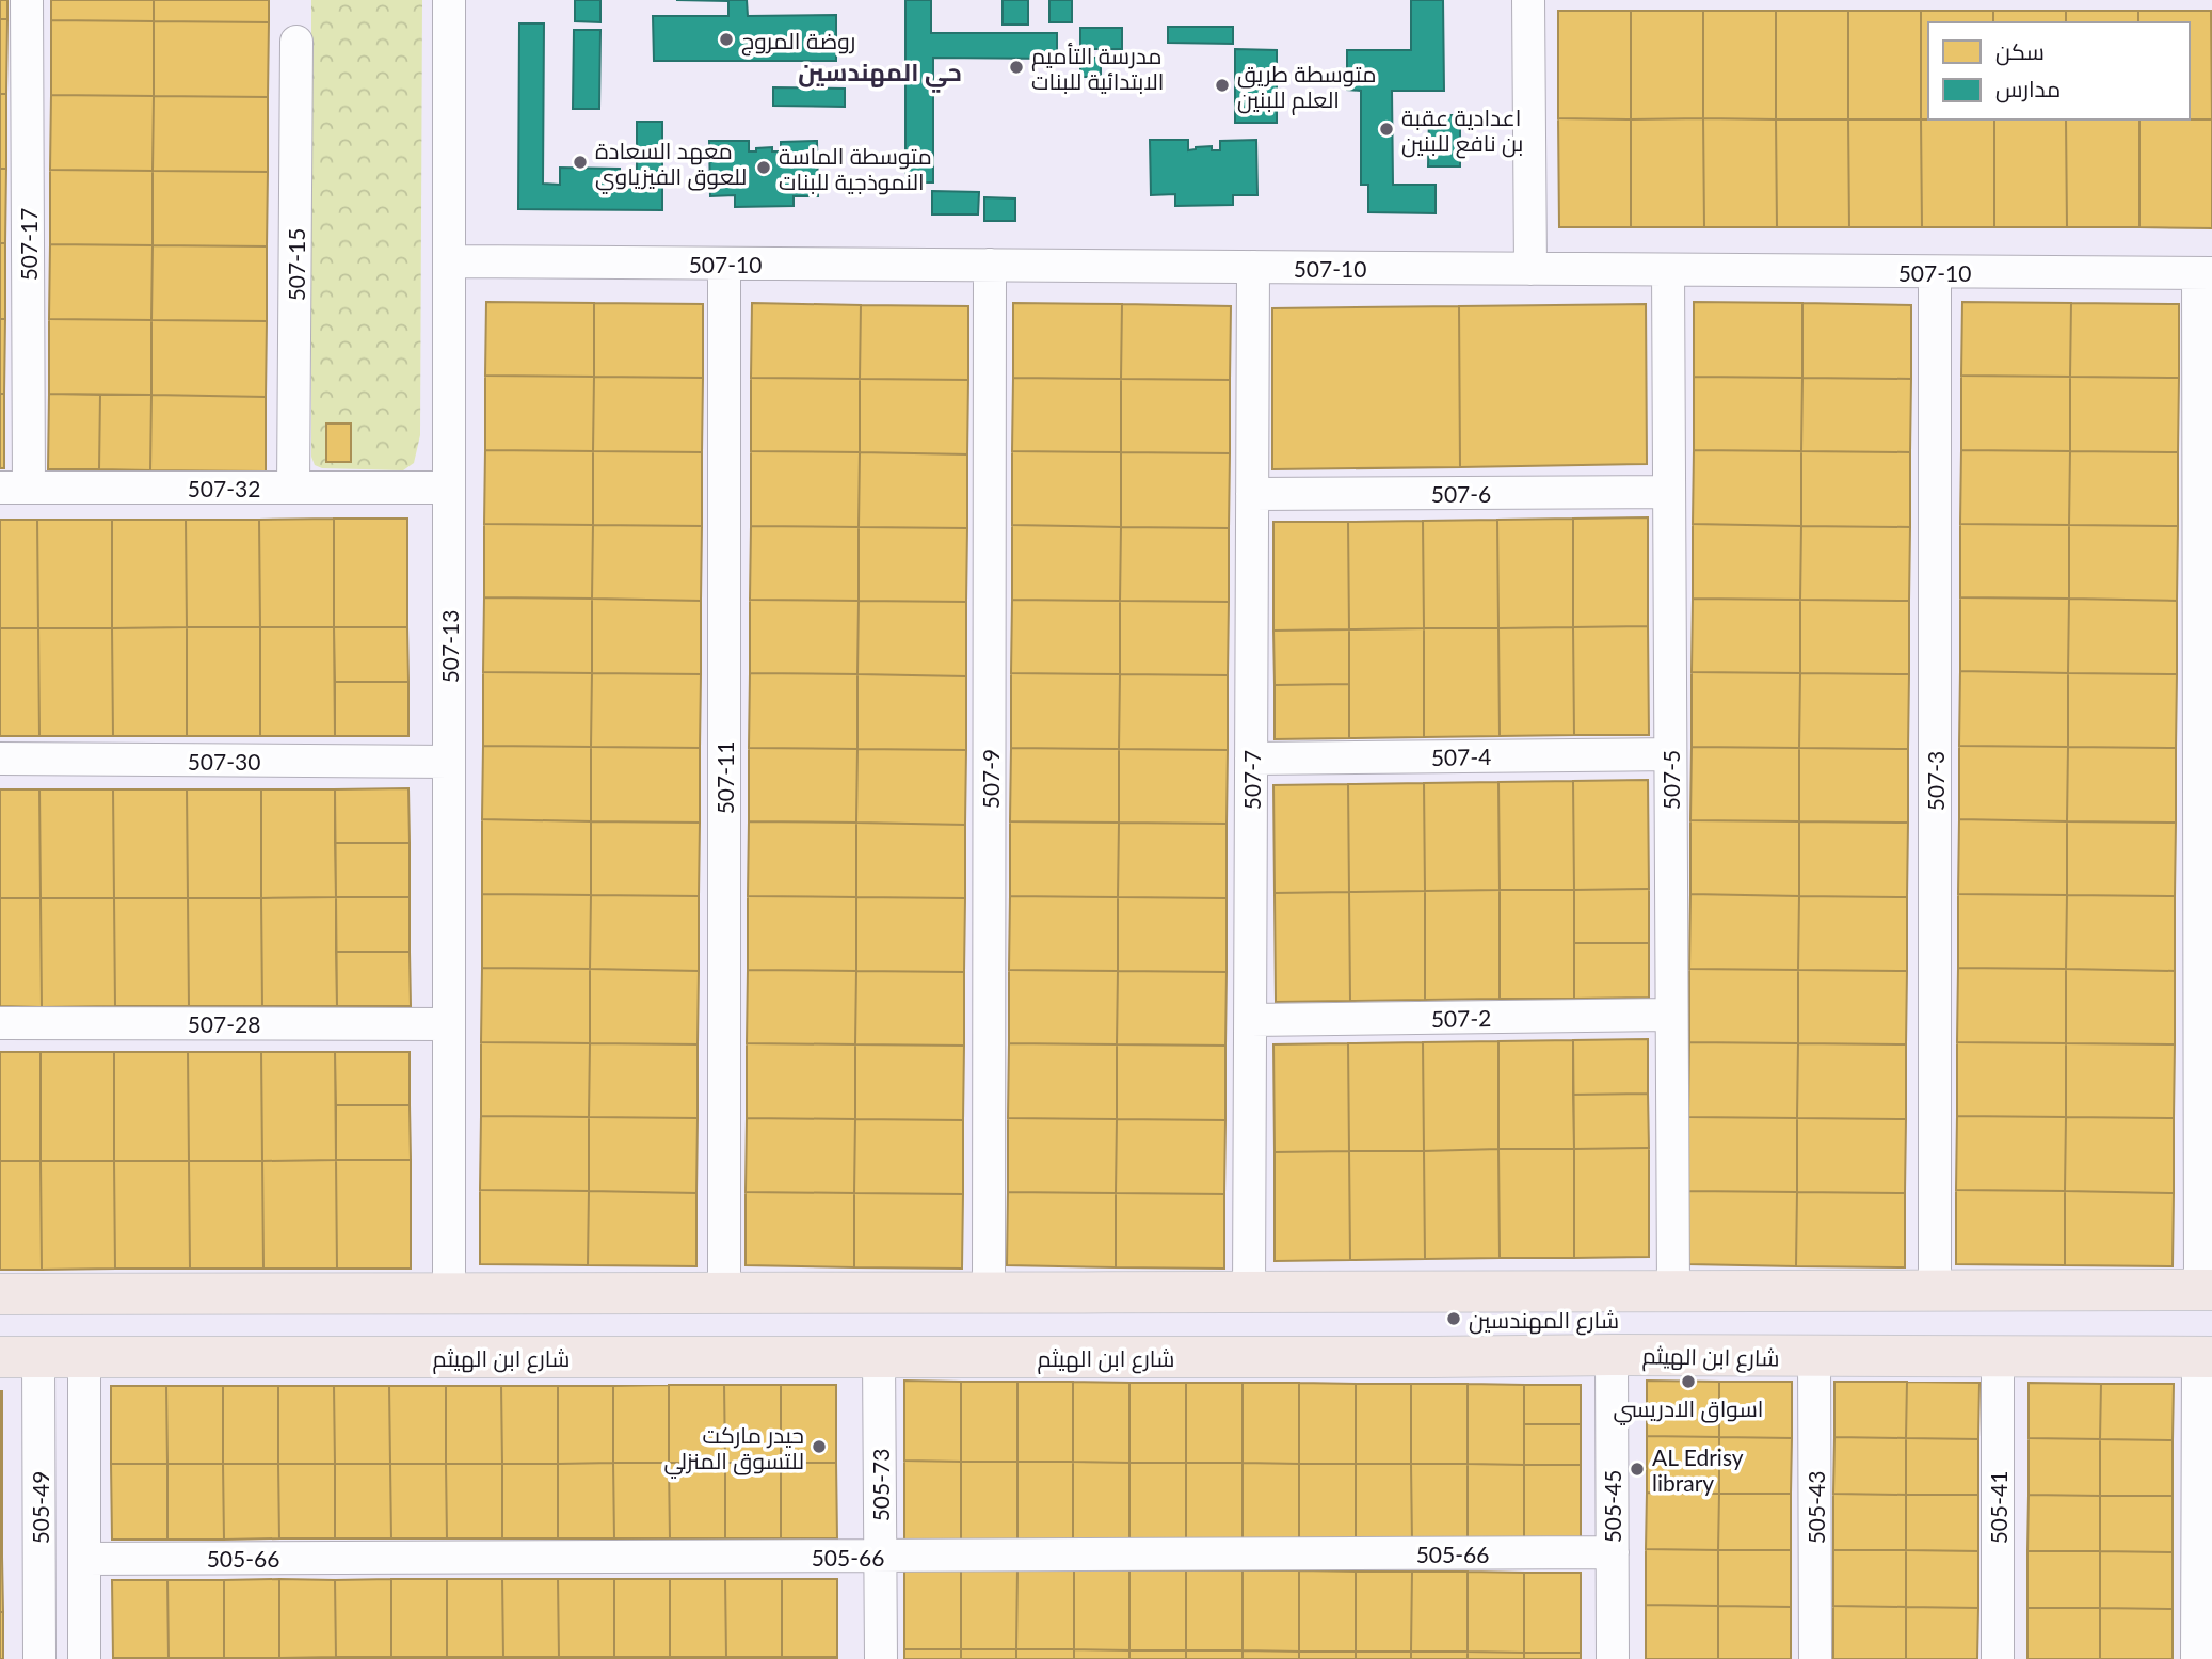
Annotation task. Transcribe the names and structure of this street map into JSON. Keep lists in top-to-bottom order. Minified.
{"streets":{"main road":["شارع ابن الهيثم"],"street":["507-17","507-10","507-15","507-32","507-6","507-13","507-4","507-30","507-11","507-9","507-7","507-5","507-3","507-2","507-28","505-73","505-45","505-49","505-43","505-41","505-66"]},"crossings":[["507-17","507-32"],["507-10","507-13"],["507-10","507-11"],["507-10","507-9"],["507-10","507-7"],["507-10","507-5"],["507-10","507-3"],["507-15","507-32"],["507-32","507-13"],["507-6","507-7"],["507-6","507-5"],["507-13","507-30"],["507-13","507-28"],["507-4","507-7"],["507-4","507-5"],["507-7","507-2"],["507-5","507-2"],["شارع ابن الهيثم","505-73"],["شارع ابن الهيثم","505-45"],["شارع ابن الهيثم","505-49"],["شارع ابن الهيثم","505-43"],["شارع ابن الهيثم","505-41"],["505-73","505-66"],["505-45","505-66"],["505-49","505-66"]],"districts":["حي المهندسين"],"places":["روضة المروج","مدرسة التأميم الابتدائية للبنات","متوسطة طريق العلم للبنين","اعدادية عقبة بن نافع للبنين","معهد السعادة للعوق الفيزياوي","متوسطة الماسة النموذجية للبنات","شارع المهندسين","اسواق الادريسي","حيدر ماركت للتسوق المنزلي","AL Edrisy library"],"legend":["سكن","مدارس"]}
